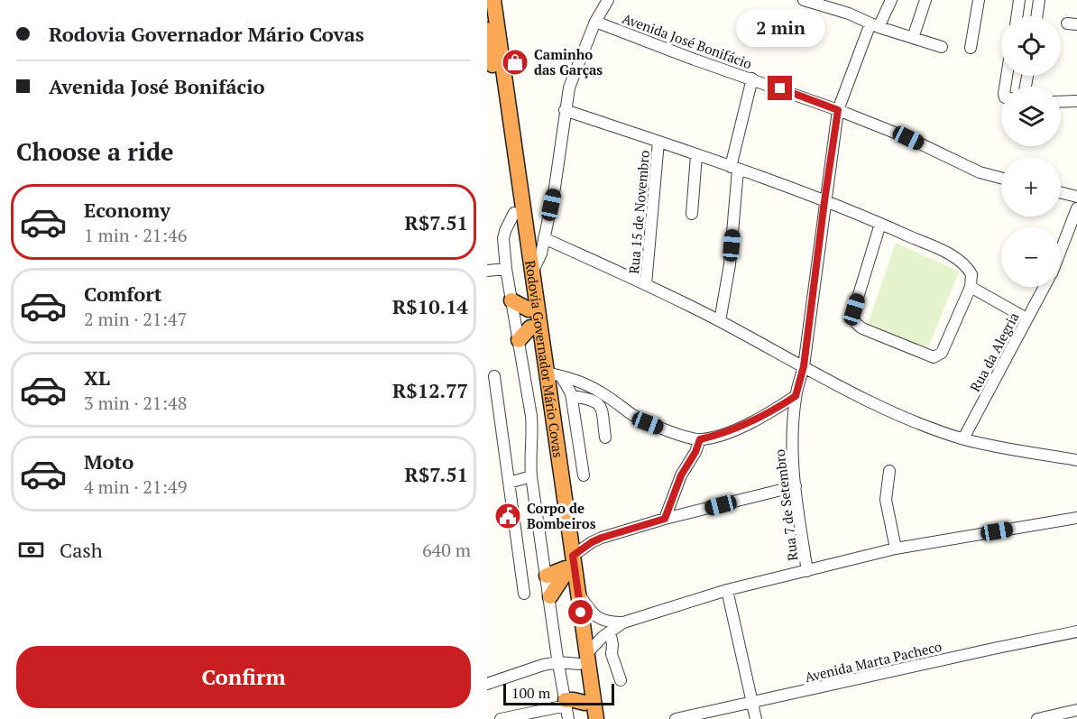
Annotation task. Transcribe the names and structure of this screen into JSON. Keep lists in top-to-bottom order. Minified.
{"streets":{"highway":["Rodovia Governador Mário Covas"],"street":["Avenida José Bonifácio","Rua 15 de Novembro","Rua da Alegria","Rua 7 de Setembro","Avenida Marta Pacheco"]},"crossings":[["Avenida José Bonifácio","Rua 7 de Setembro"]],"places":{"shop":["Caminho das Garças"],"public building":["Corpo de Bombeiros"]},"scale_bar":"100 m","page":{"banner":["Rodovia Governador Mário Covas","Avenida José Bonifácio"],"bubble":"2 min","map_buttons":["+","−"],"heading":"Choose a ride","list":[{"name":"Economy","note":"1 min · 21:46","value":"R$7.51"},{"name":"Comfort","note":"2 min · 21:47","value":"R$10.14"},{"name":"XL","note":"3 min · 21:48","value":"R$12.77"},{"name":"Moto","note":"4 min · 21:49","value":"R$7.51"}],"pay":["Cash","640 m"],"buttons":"Confirm","scale":"100 m"}}
